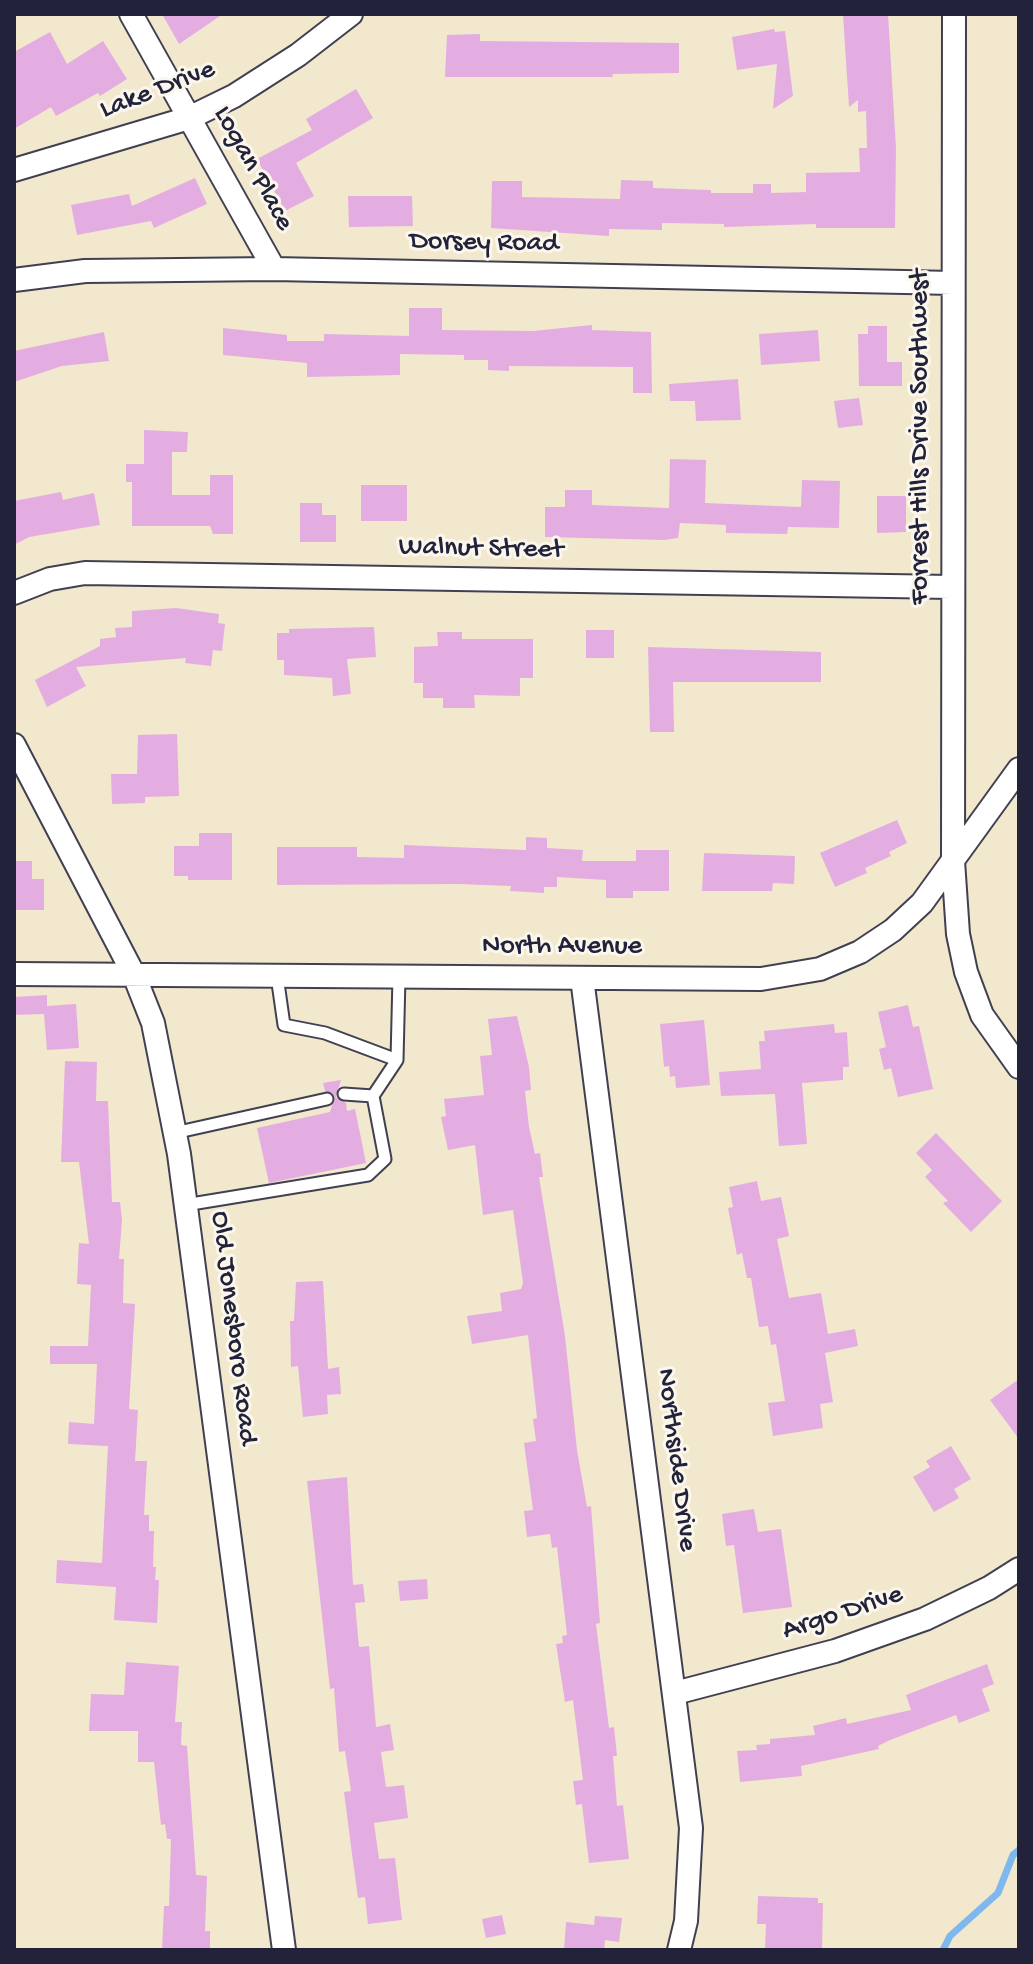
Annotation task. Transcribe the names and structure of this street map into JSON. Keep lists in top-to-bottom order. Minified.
{"streets":{"street":["Lake Drive","Logan Place","Dorsey Road","Forrest Hills Drive Southwest","Walnut Street","North Avenue","Old Jonesboro Road","Northside Drive","Argo Drive"]},"crossings":[["Lake Drive","Logan Place"],["Logan Place","Dorsey Road"],["Dorsey Road","Forrest Hills Drive Southwest"],["Forrest Hills Drive Southwest","Walnut Street"],["Forrest Hills Drive Southwest","North Avenue"],["North Avenue","Old Jonesboro Road"],["North Avenue","Northside Drive"],["Northside Drive","Argo Drive"]]}
